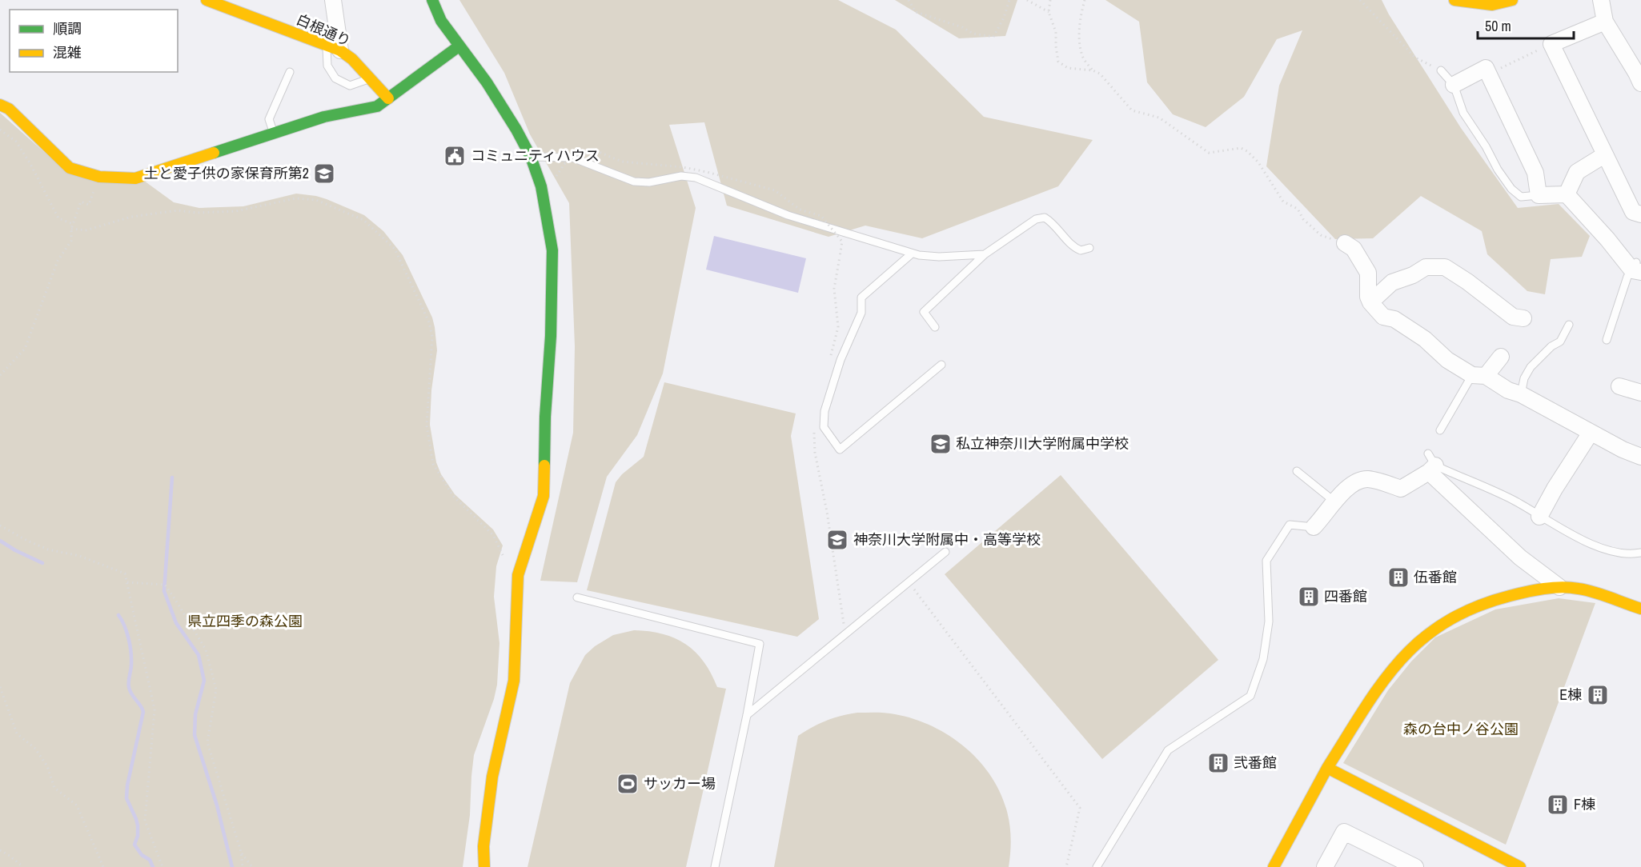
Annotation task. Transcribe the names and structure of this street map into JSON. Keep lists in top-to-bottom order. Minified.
{"streets":{"street":["白根通り"]},"parks":["県立四季の森公園","森の台中ノ谷公園"],"places":{"public building":["コミュニティハウス"],"school or university":["土と愛子供の家保育所第2","私立神奈川大学附属中学校","神奈川大学附属中・高等学校"],"building":["伍番館","四番館","E棟","弐番館","F棟"],"sports":["サッカー場"]},"legend":["順調","混雑"],"scale_bar":"50 m"}
